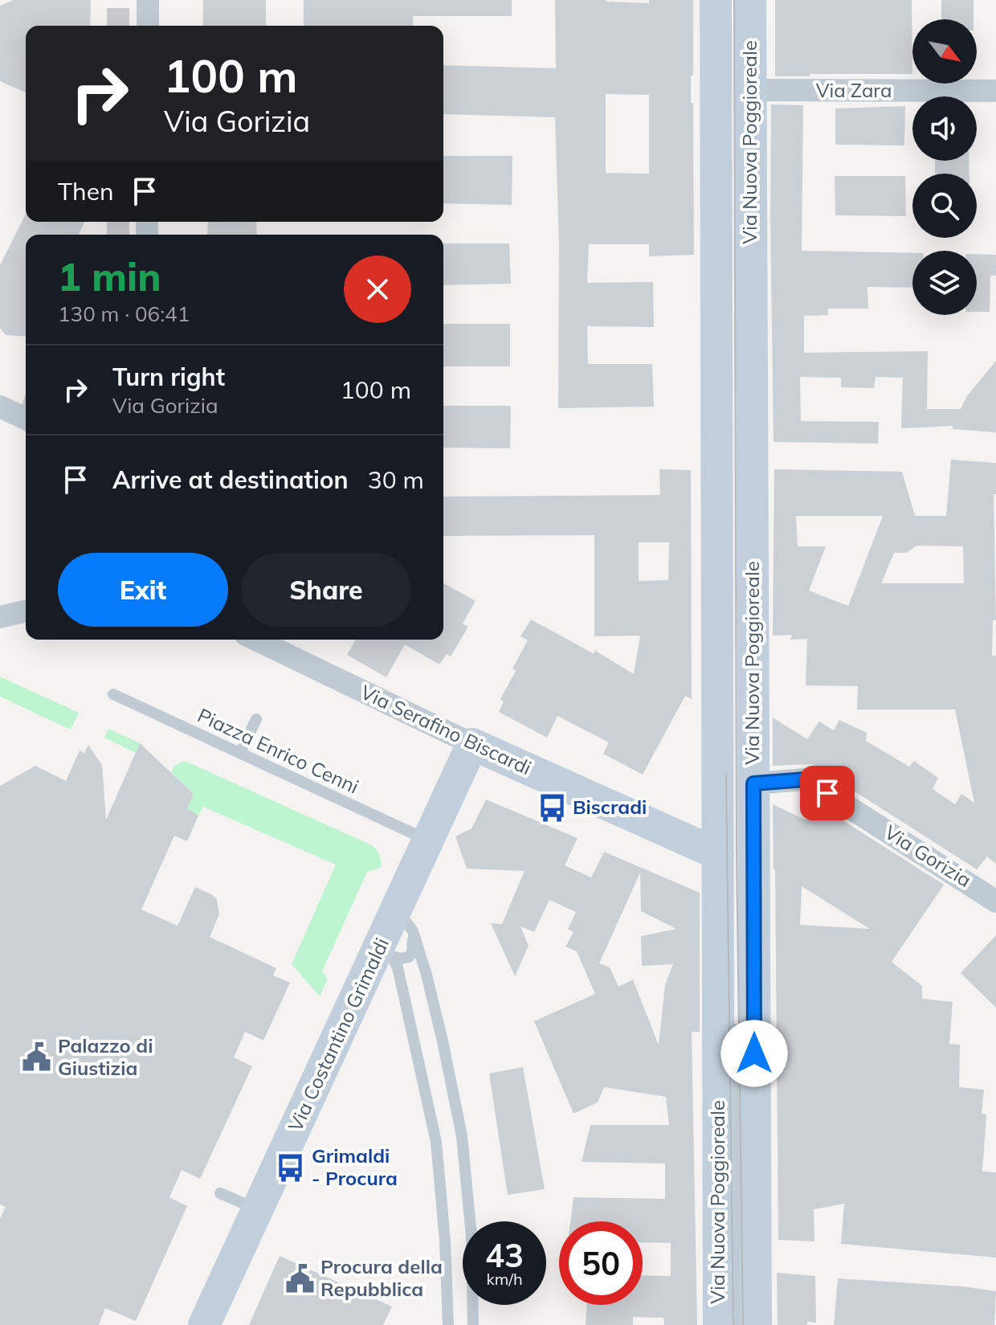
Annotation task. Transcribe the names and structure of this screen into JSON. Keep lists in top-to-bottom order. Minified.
{"streets":{"main road":["Via Nuova Poggioreale","Via Serafino Biscardi","Via Costantino Grimaldi"],"street":["Via Zara","Via Gorizia"],"lane":["Piazza Enrico Cenni"]},"crossings":[["Via Zara","Via Nuova Poggioreale"],["Via Nuova Poggioreale","Via Serafino Biscardi"],["Via Nuova Poggioreale","Via Gorizia"],["Via Serafino Biscardi","Via Costantino Grimaldi"],["Piazza Enrico Cenni","Via Costantino Grimaldi"]],"places":{"bus stop":["Biscradi","Grimaldi - Procura"],"public building":["Palazzo di Giustizia","Procura della Repubblica"]},"north":"bottom right","page":{"turn":["100 m","Via Gorizia"],"then":"Then","heading":["1 min","130 m · 06:41"],"list":[{"name":"Turn right","note":"Via Gorizia","value":"100 m"},{"name":"Arrive at destination","value":"30 m"}],"buttons":["Exit","Share"],"speed":"43 km/h","limit":"50"}}
